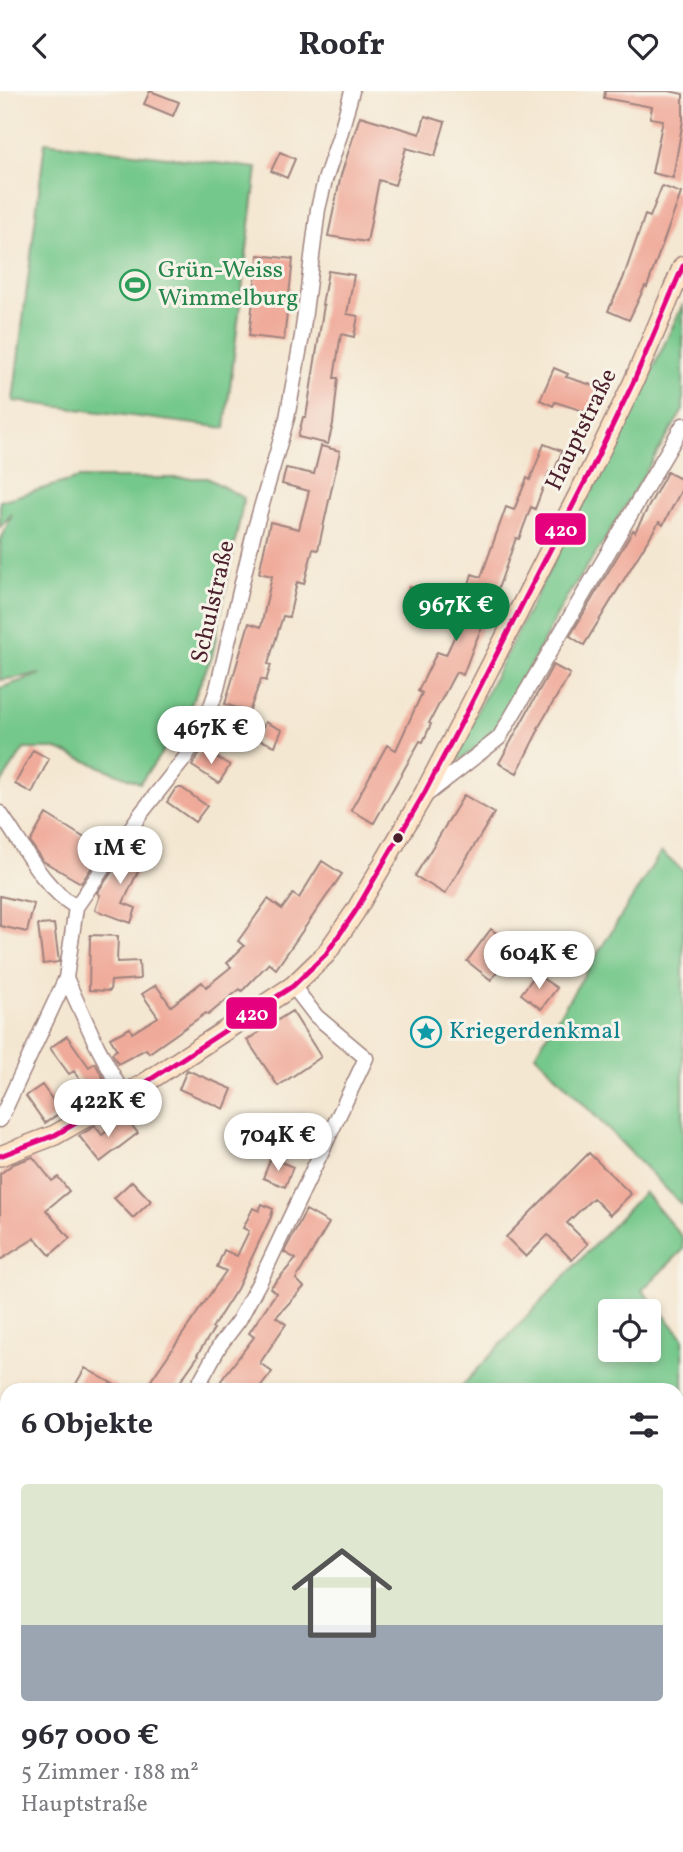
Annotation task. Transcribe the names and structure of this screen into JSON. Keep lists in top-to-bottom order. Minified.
{"streets":{"main road":["Hauptstraße"],"street":["Schulstraße"]},"places":{"sports":["Grün-Weiss Wimmelburg"],"place":["Kriegerdenkmal"]},"lines":["transit line 420"],"page":{"header":"Roofr","price":["967K €","467K €","1M €","604K €","422K €","704K €"],"heading":"6 Objekte","list":[{"name":"967 000 €","note":"5 Zimmer · 188 m² · Hauptstraße"}]}}
